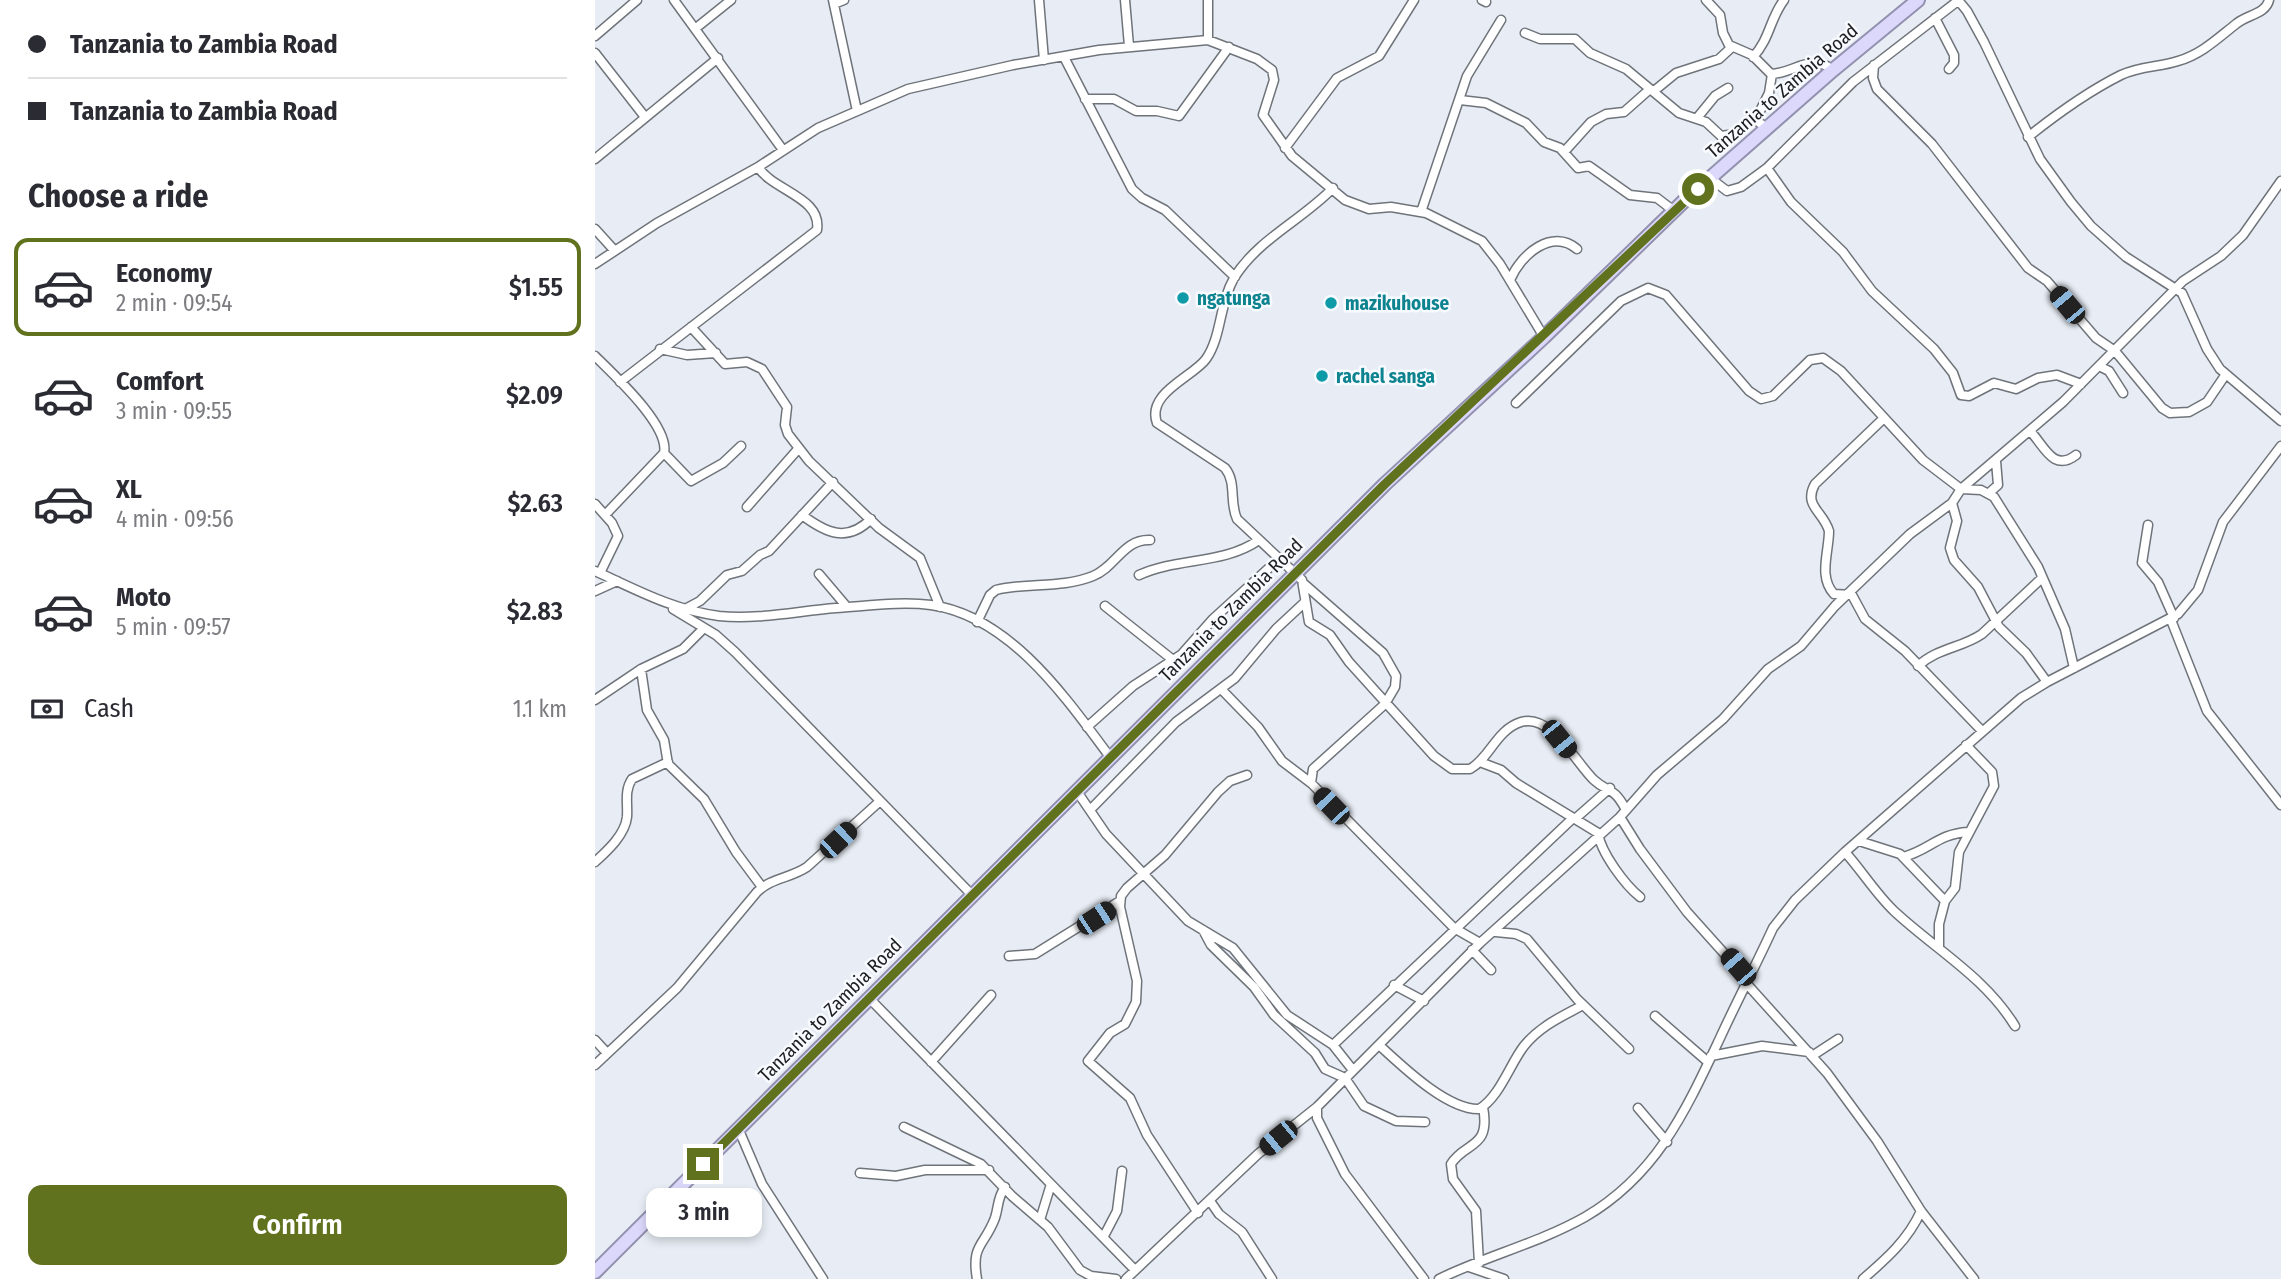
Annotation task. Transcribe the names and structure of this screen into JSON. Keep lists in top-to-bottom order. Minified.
{"streets":{"highway":["Tanzania to Zambia Road"]},"places":["ngatunga","mazikuhouse","rachel sanga"],"page":{"banner":["Tanzania to Zambia Road","Tanzania to Zambia Road"],"heading":"Choose a ride","list":[{"name":"Economy","note":"2 min · 09:54","value":"$1.55"},{"name":"Comfort","note":"3 min · 09:55","value":"$2.09"},{"name":"XL","note":"4 min · 09:56","value":"$2.63"},{"name":"Moto","note":"5 min · 09:57","value":"$2.83"}],"pay":["Cash","1.1 km"],"buttons":"Confirm","bubble":"3 min"}}
